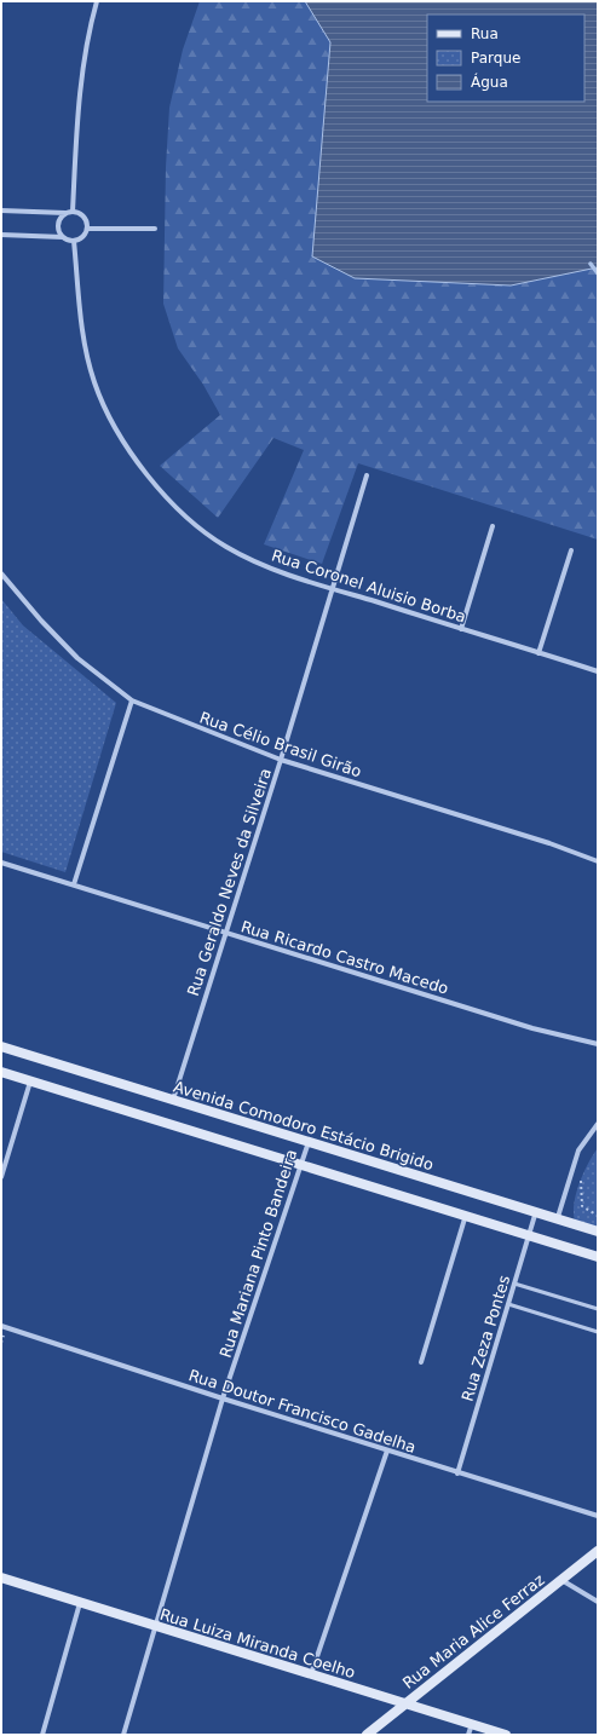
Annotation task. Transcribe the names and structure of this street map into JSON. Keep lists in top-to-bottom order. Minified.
{"streets":{"main road":["Avenida Comodoro Estácio Brigido","Rua Maria Alice Ferraz","Rua Luiza Miranda Coelho"],"street":["Rua Coronel Aluisio Borba","Rua Célio Brasil Girão","Rua Geraldo Neves da Silveira","Rua Ricardo Castro Macedo","Rua Mariana Pinto Bandeira","Rua Zeza Pontes","Rua Doutor Francisco Gadelha"]},"crossings":[["Rua Coronel Aluisio Borba","Rua Geraldo Neves da Silveira"],["Rua Célio Brasil Girão","Rua Geraldo Neves da Silveira"],["Rua Geraldo Neves da Silveira","Rua Ricardo Castro Macedo"],["Rua Geraldo Neves da Silveira","Avenida Comodoro Estácio Brigido"],["Avenida Comodoro Estácio Brigido","Rua Mariana Pinto Bandeira"],["Avenida Comodoro Estácio Brigido","Rua Zeza Pontes"],["Rua Mariana Pinto Bandeira","Rua Doutor Francisco Gadelha"],["Rua Mariana Pinto Bandeira","Rua Luiza Miranda Coelho"],["Rua Zeza Pontes","Rua Doutor Francisco Gadelha"],["Rua Maria Alice Ferraz","Rua Luiza Miranda Coelho"]],"legend":["Rua","Parque","Água"]}
